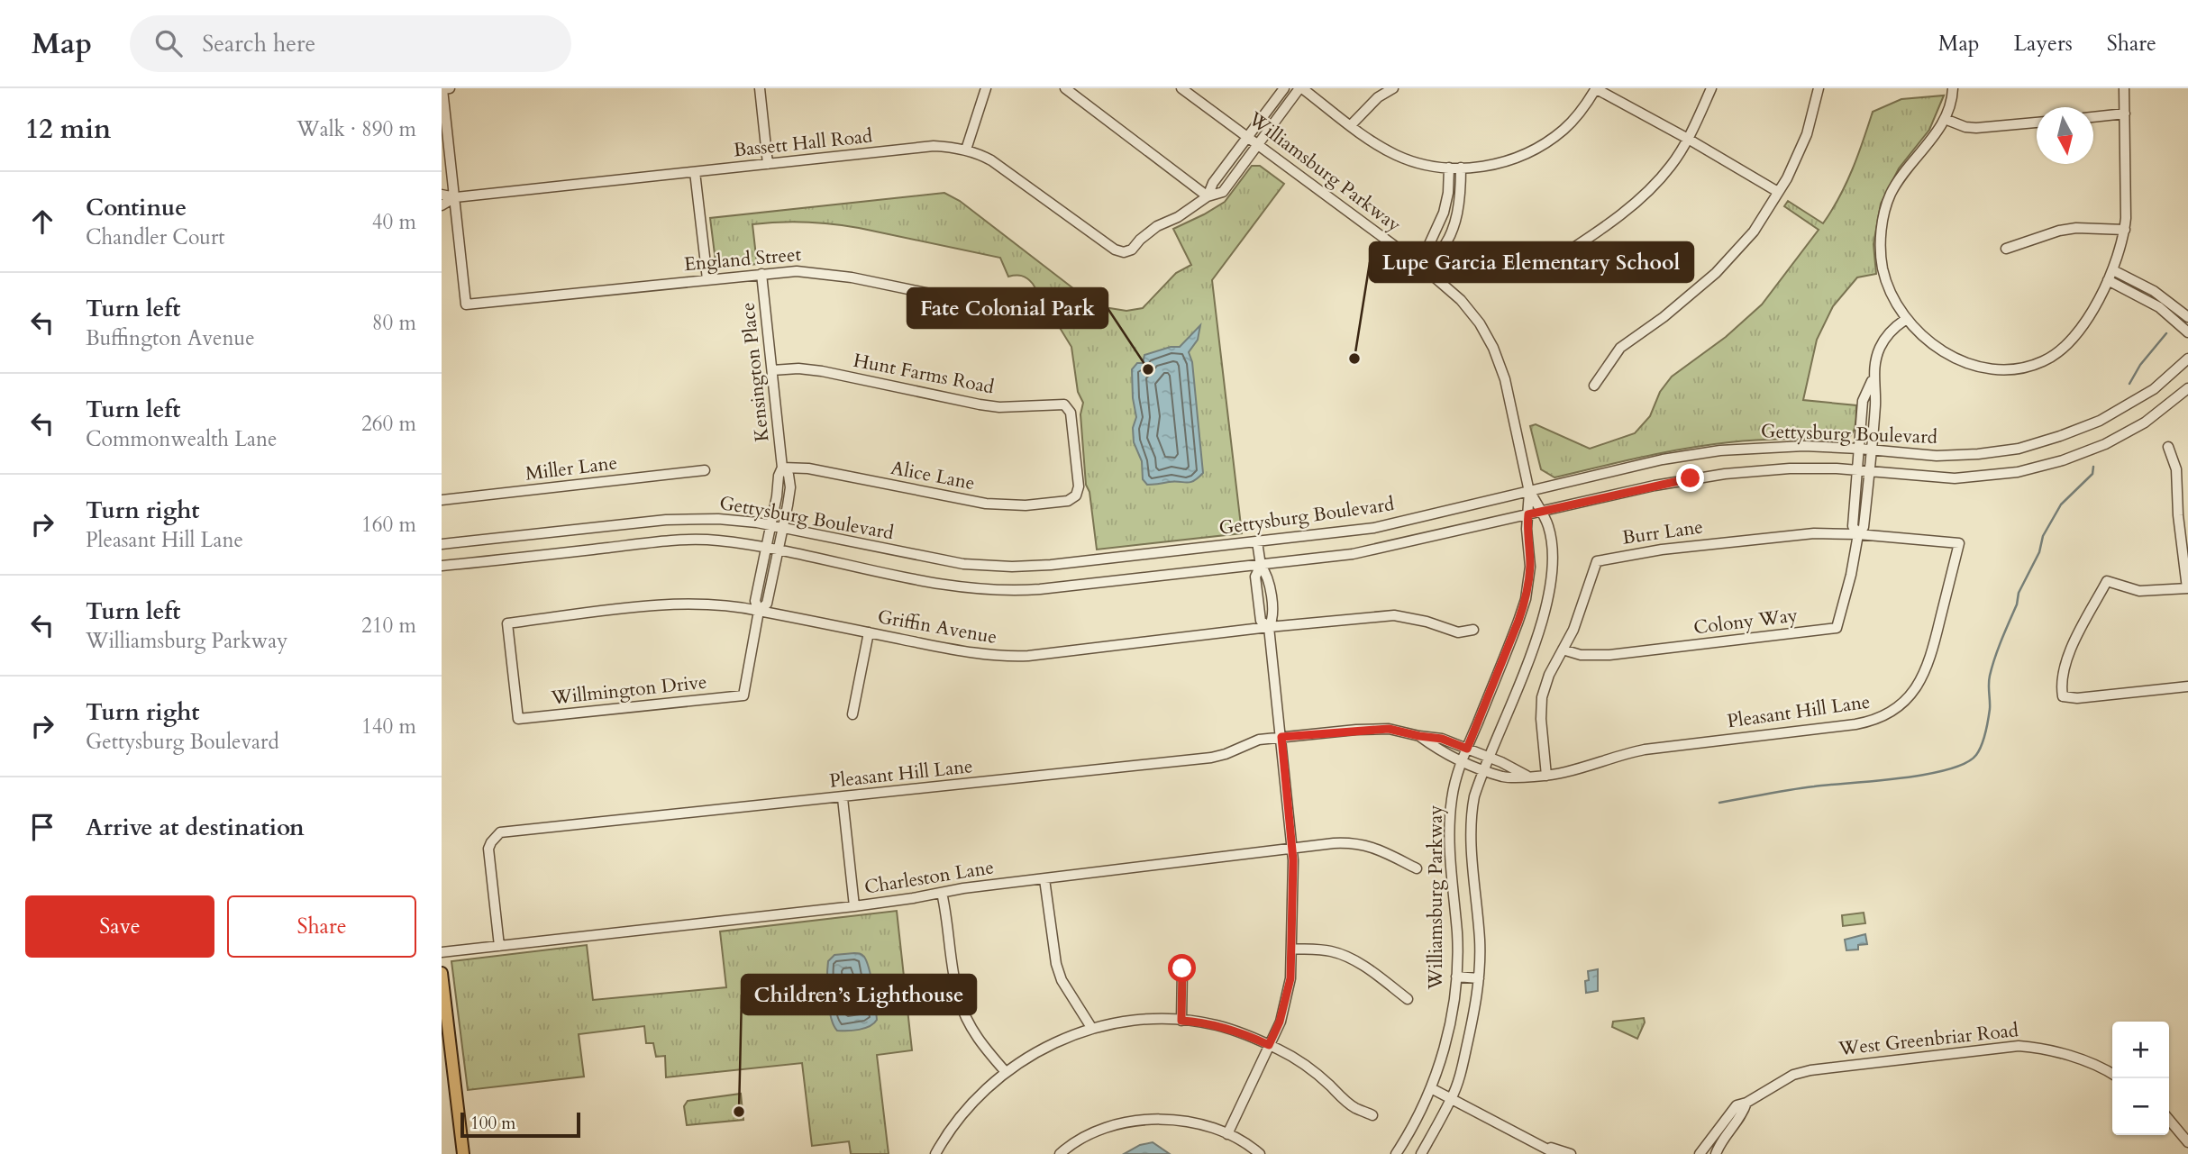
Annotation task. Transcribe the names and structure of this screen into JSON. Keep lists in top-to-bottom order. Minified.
{"streets":{"street":["Bassett Hall Road","Williamsburg Parkway","England Street","Kensington Place","Hunt Farms Road","Gettysburg Boulevard","Miller Lane","Alice Lane","Burr Lane","Colony Way","Griffin Avenue","Willmington Drive","Pleasant Hill Lane","Charleston Lane","West Greenbriar Road"]},"crossings":[["Bassett Hall Road","England Street"],["Williamsburg Parkway","Gettysburg Boulevard"],["Williamsburg Parkway","Pleasant Hill Lane"],["England Street","Kensington Place"],["Kensington Place","Hunt Farms Road"],["Kensington Place","Gettysburg Boulevard"],["Kensington Place","Alice Lane"],["Kensington Place","Griffin Avenue"],["Kensington Place","Willmington Drive"],["Hunt Farms Road","Alice Lane"],["Gettysburg Boulevard","Colony Way"],["Burr Lane","Colony Way"],["Burr Lane","Pleasant Hill Lane"],["Griffin Avenue","Willmington Drive"],["Pleasant Hill Lane","Charleston Lane"]],"places":["Lupe Garcia Elementary School","Fate Colonial Park","Children’s Lighthouse"],"scale_bar":"100 m","north":"bottom","page":{"header":"Map","search":"Search here","nav":["Map","Layers","Share"],"heading":["12 min","Walk · 890 m"],"list":[["Continue","Chandler Court","40 m"],["Turn left","Buffington Avenue","80 m"],["Turn left","Commonwealth Lane","260 m"],["Turn right","Pleasant Hill Lane","160 m"],["Turn left","Williamsburg Parkway","210 m"],["Turn right","Gettysburg Boulevard","140 m"],"Arrive at destination"],"buttons":["Save","Share"],"map_buttons":["+","−"],"scale":"100 m"}}
